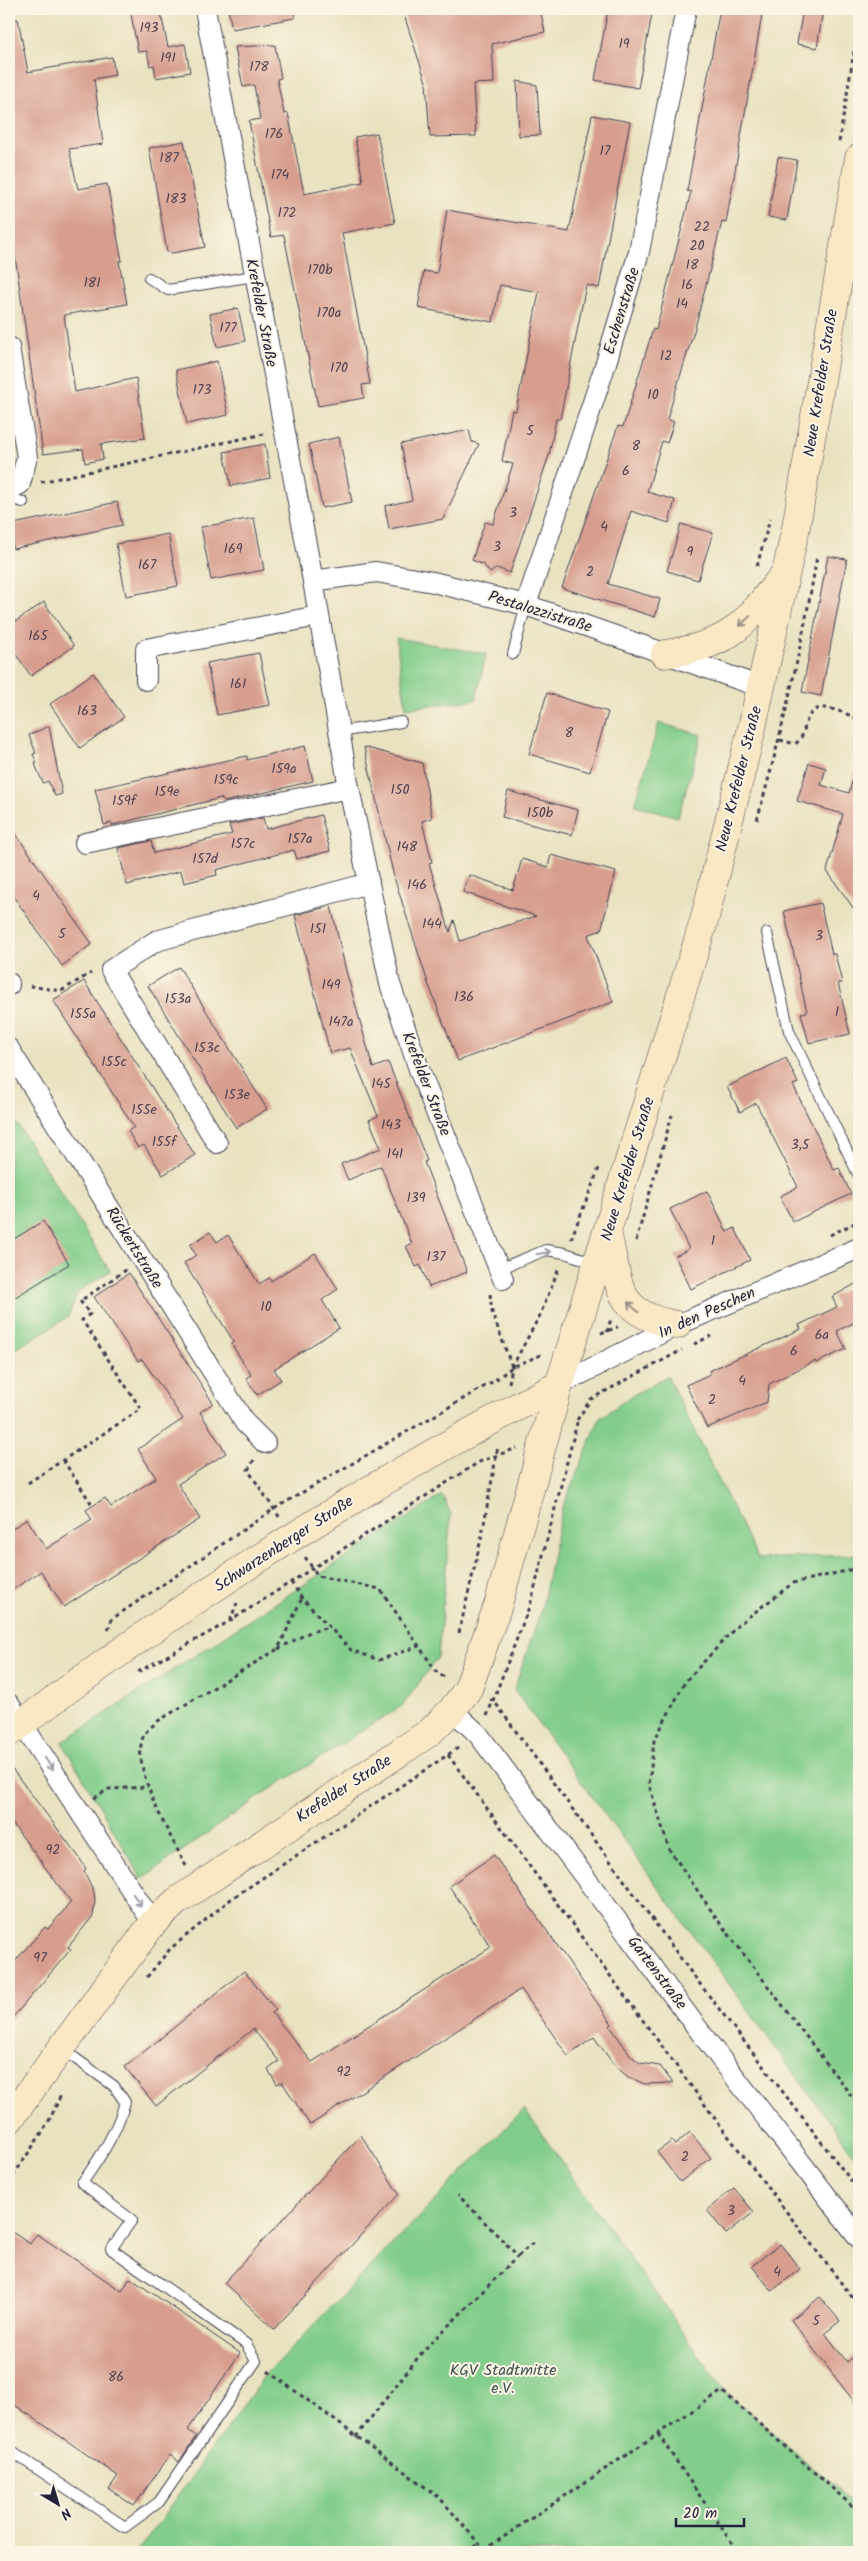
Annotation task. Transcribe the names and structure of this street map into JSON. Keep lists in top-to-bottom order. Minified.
{"streets":{"main road":["Krefelder Straße","Neue Krefelder Straße","Schwarzenberger Straße"],"street":["Eschenstraße","Pestalozzistraße","Rückertstraße","In den Peschen","Gartenstraße"]},"crossings":[["Eschenstraße","Pestalozzistraße"],["Krefelder Straße","Neue Krefelder Straße"],["Krefelder Straße","Pestalozzistraße"],["Krefelder Straße","In den Peschen"],["Krefelder Straße","Schwarzenberger Straße"],["Krefelder Straße","Gartenstraße"],["Neue Krefelder Straße","Pestalozzistraße"],["Neue Krefelder Straße","In den Peschen"],["Neue Krefelder Straße","Schwarzenberger Straße"],["In den Peschen","Schwarzenberger Straße"]],"parks":["KGV Stadtmitte e.V."],"house_numbers":["193","19","191","178","176","17","187","174","183","172","22","20","18","170b","181","16","14","170a","177","12","170","173","10","5","8","6","3","4","3","169","9","167","2","165","161","163","8","159a","159c","150","159e","159f","150b","157a","157c","148","157d","146","4","144","151","5","3","149","136","153a","1","155a","147a","153c","155c","145","153e","155e","143","155f","3,5","141","139","1","137","10","6a","6","4","2","92","97","92","2","3","4","5","86"],"scale_bar":"20 m","north":"bottom right"}
